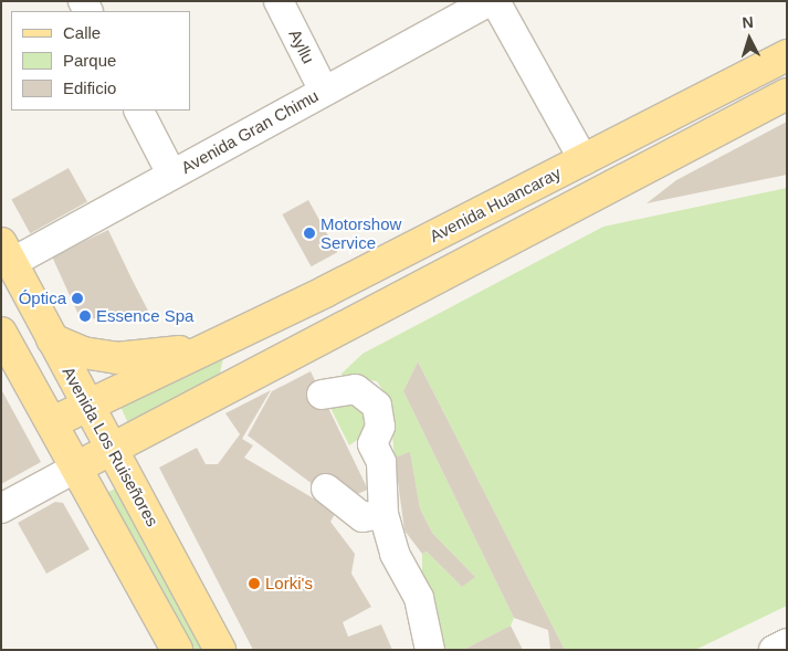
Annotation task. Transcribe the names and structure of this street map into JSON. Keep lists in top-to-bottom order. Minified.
{"streets":{"main road":["Avenida Huancaray","Avenida Los Ruiseñores"],"street":["Ayllu","Avenida Gran Chimu"]},"crossings":[["Ayllu","Avenida Gran Chimu"],["Avenida Gran Chimu","Avenida Los Ruiseñores"],["Avenida Huancaray","Avenida Los Ruiseñores"]],"places":["Motorshow Service","Óptica","Essence Spa","Lorki's"],"legend":["Calle","Parque","Edificio"],"north":"top"}
